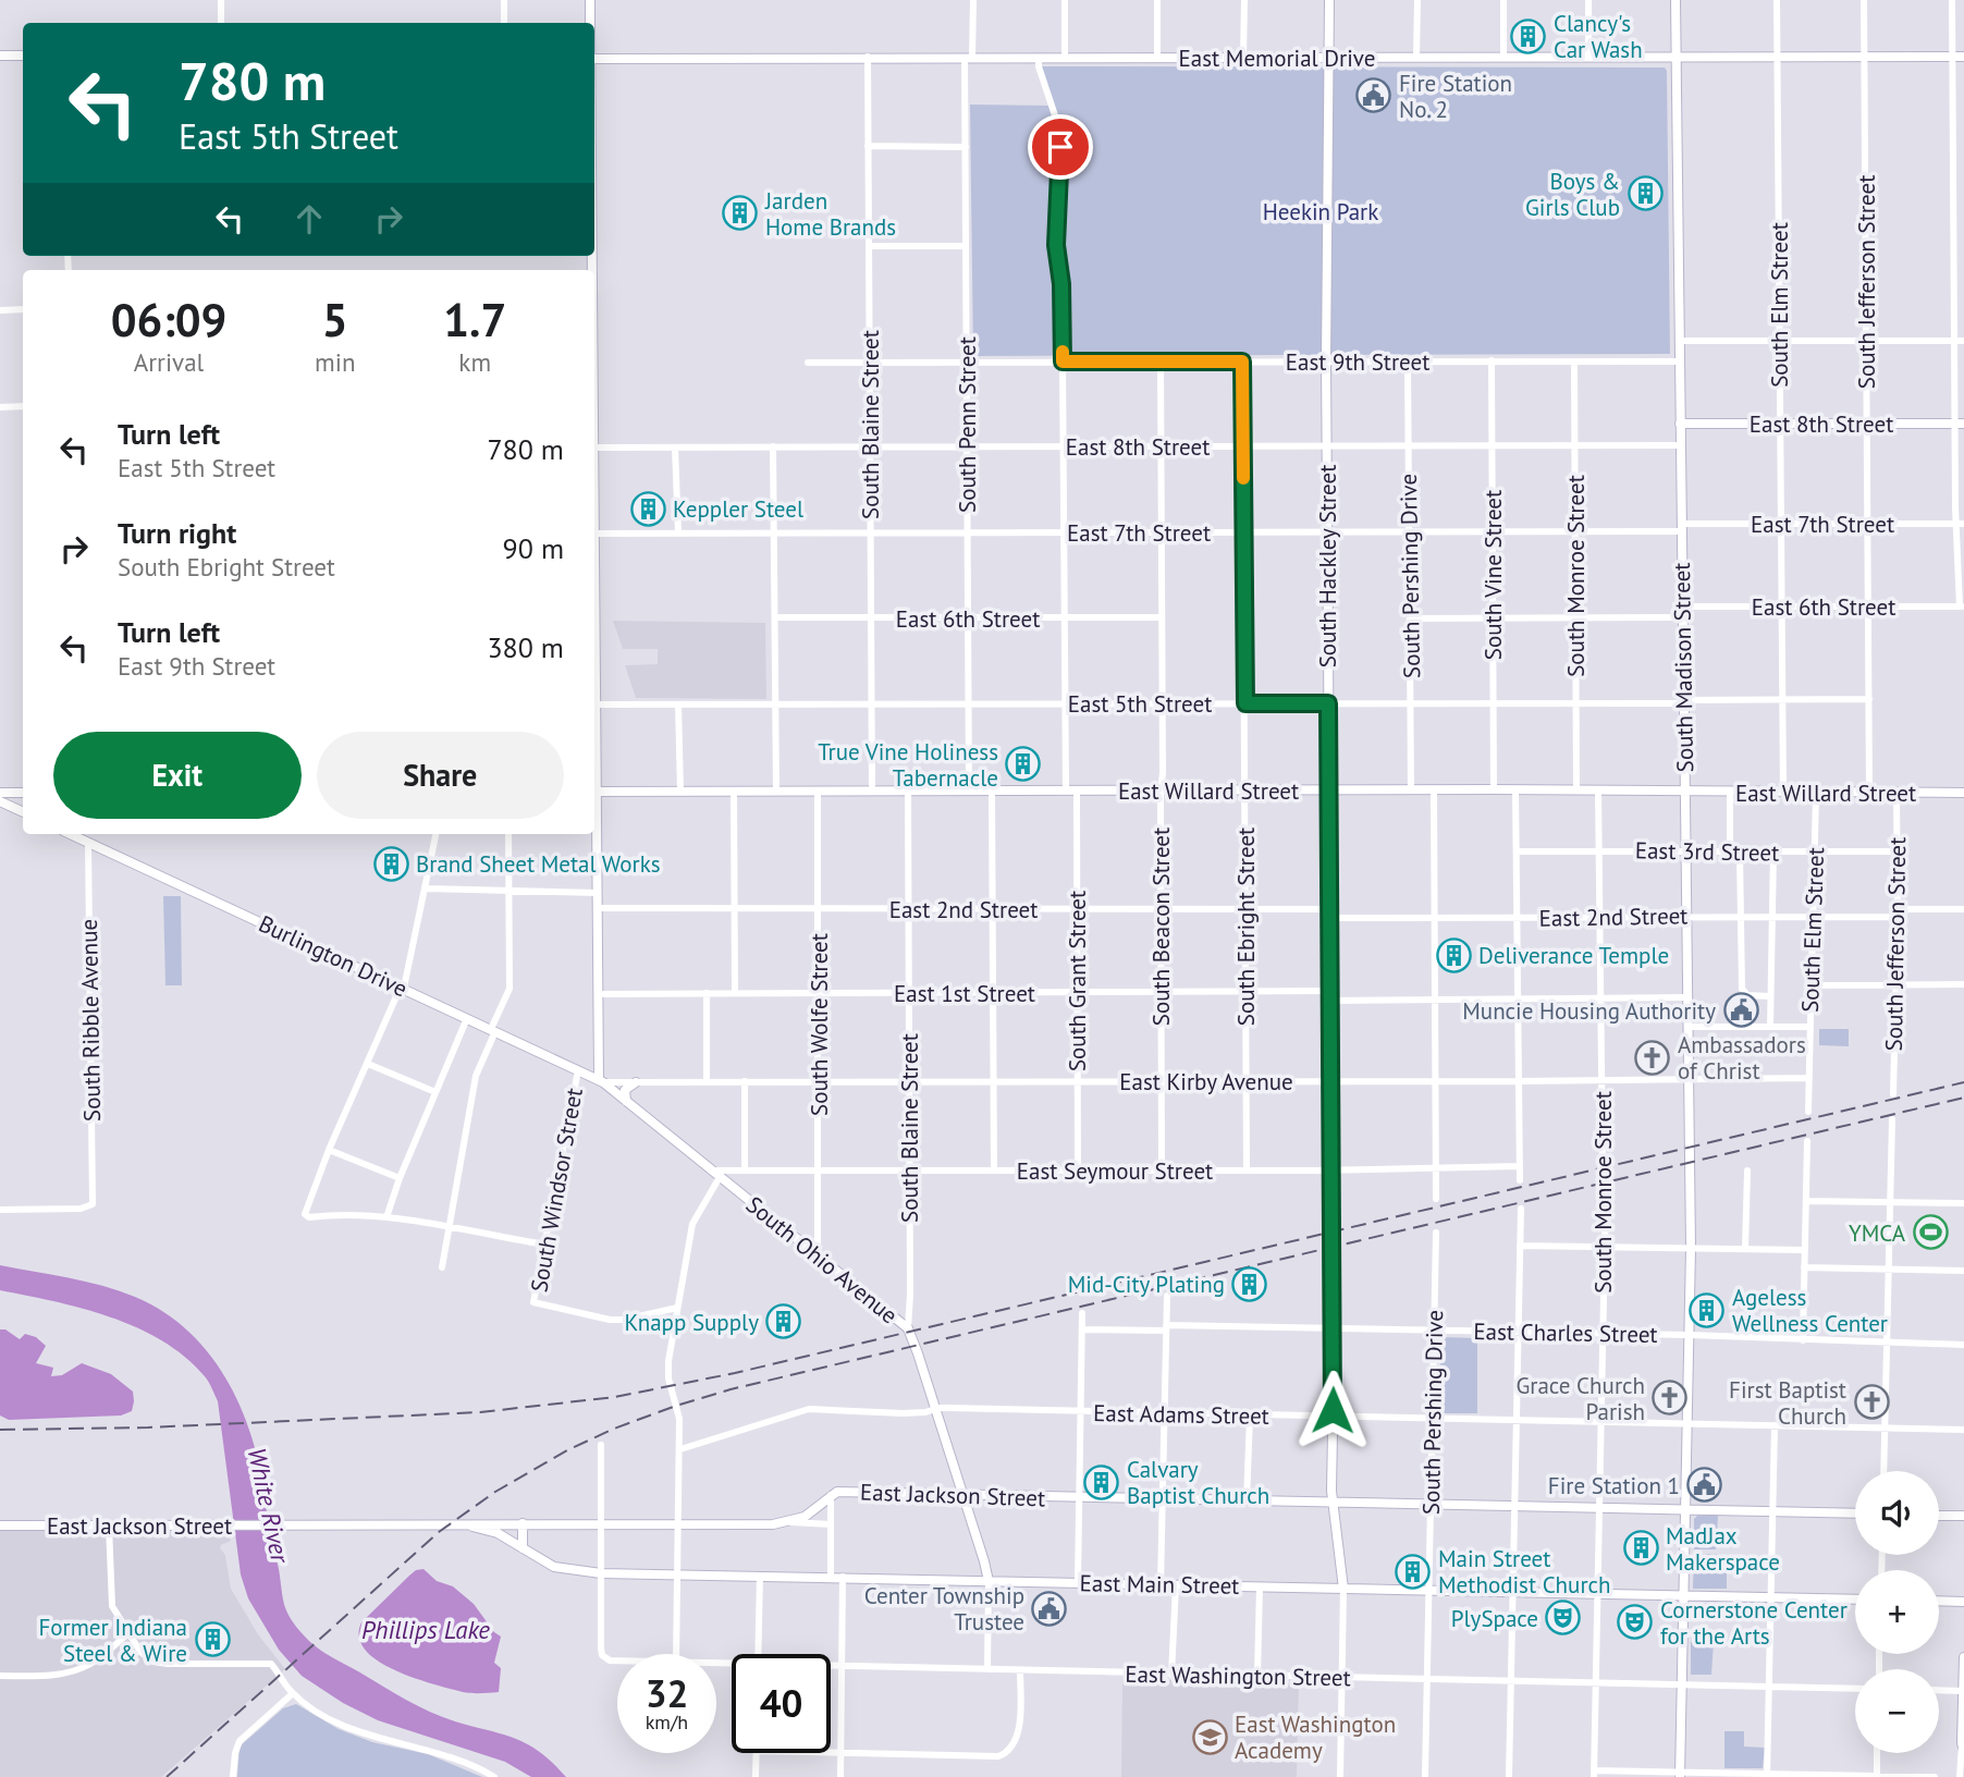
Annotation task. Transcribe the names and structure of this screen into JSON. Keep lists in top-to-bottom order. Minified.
{"streets":{"main road":["East Memorial Drive","East 8th Street","South Hackley Street","South Madison Street","East Willard Street","Burlington Drive","South Ohio Avenue","East Jackson Street","East Main Street"],"street":["South Jefferson Street","South Elm Street","East 9th Street","South Blaine Street","South Penn Street","East 7th Street","South Vine Street","South Pershing Drive","South Monroe Street","East 6th Street","East 5th Street","East 3rd Street","East 2nd Street","South Beacon Street","South Ebright Street","South Grant Street","East 1st Street","South Ribble Avenue","South Wolfe Street","East Kirby Avenue","East Seymour Street","South Windsor Street","East Charles Street","East Adams Street","East Washington Street"]},"crossings":[["East Memorial Drive","South Jefferson Street"],["East Memorial Drive","South Elm Street"],["East Memorial Drive","South Blaine Street"],["East Memorial Drive","South Penn Street"],["East Memorial Drive","South Hackley Street"],["East Memorial Drive","South Madison Street"],["South Jefferson Street","East 8th Street"],["South Jefferson Street","East 7th Street"],["South Jefferson Street","East 6th Street"],["South Jefferson Street","East 5th Street"],["South Jefferson Street","East Willard Street"],["South Jefferson Street","East 3rd Street"],["South Jefferson Street","East 2nd Street"],["South Elm Street","East 8th Street"],["South Elm Street","East 7th Street"],["South Elm Street","East 6th Street"],["South Elm Street","East 5th Street"],["South Elm Street","East Willard Street"],["South Elm Street","East 3rd Street"],["South Elm Street","East 2nd Street"],["South Elm Street","East Kirby Avenue"],["East 9th Street","South Blaine Street"],["East 9th Street","South Penn Street"],["East 9th Street","South Hackley Street"],["East 9th Street","South Vine Street"],["East 9th Street","South Pershing Drive"],["East 9th Street","South Monroe Street"],["East 9th Street","South Madison Street"],["East 9th Street","South Beacon Street"],["East 9th Street","South Ebright Street"],["East 8th Street","South Blaine Street"],["East 8th Street","South Penn Street"],["East 8th Street","South Hackley Street"],["East 8th Street","South Vine Street"],["East 8th Street","South Pershing Drive"],["East 8th Street","South Monroe Street"],["East 8th Street","South Madison Street"],["East 8th Street","South Beacon Street"],["East 8th Street","South Ebright Street"],["South Blaine Street","East 7th Street"],["South Blaine Street","East 6th Street"],["South Blaine Street","East 5th Street"],["South Blaine Street","East Willard Street"],["South Blaine Street","East 2nd Street"],["South Blaine Street","East 1st Street"],["South Blaine Street","East Kirby Avenue"],["South Blaine Street","East Seymour Street"],["South Blaine Street","South Ohio Avenue"],["South Penn Street","East 7th Street"],["South Penn Street","East 6th Street"],["South Penn Street","East 5th Street"],["South Penn Street","East Willard Street"],["East 7th Street","South Hackley Street"],["East 7th Street","South Vine Street"],["East 7th Street","South Pershing Drive"],["East 7th Street","South Monroe Street"],["East 7th Street","South Madison Street"],["East 7th Street","South Beacon Street"],["East 7th Street","South Ebright Street"],["South Hackley Street","East 5th Street"],["South Hackley Street","East Willard Street"],["South Hackley Street","East 2nd Street"],["South Hackley Street","East 1st Street"],["South Hackley Street","East Kirby Avenue"],["South Hackley Street","East Seymour Street"],["South Hackley Street","East Charles Street"],["South Hackley Street","East Adams Street"],["South Hackley Street","East Jackson Street"],["South Hackley Street","East Main Street"],["South Vine Street","East 5th Street"],["South Vine Street","East Willard Street"],["South Pershing Drive","East 5th Street"],["South Pershing Drive","East Willard Street"],["South Pershing Drive","East Charles Street"],["South Pershing Drive","East Adams Street"],["South Pershing Drive","East Jackson Street"],["South Pershing Drive","East Main Street"],["South Pershing Drive","East Washington Street"],["South Monroe Street","East 5th Street"],["South Monroe Street","East Willard Street"],["South Monroe Street","East 3rd Street"],["South Monroe Street","East 2nd Street"],["South Monroe Street","East 1st Street"],["South Monroe Street","East Kirby Avenue"],["South Monroe Street","East Charles Street"],["South Monroe Street","East Adams Street"],["South Monroe Street","East Jackson Street"],["South Monroe Street","East Main Street"],["South Monroe Street","East Washington Street"],["East 6th Street","South Madison Street"],["East 6th Street","South Beacon Street"],["South Madison Street","East 5th Street"],["South Madison Street","East Willard Street"],["South Madison Street","East 3rd Street"],["South Madison Street","East 2nd Street"],["South Madison Street","East 1st Street"],["South Madison Street","East Kirby Avenue"],["South Madison Street","East Charles Street"],["South Madison Street","East Adams Street"],["South Madison Street","East Jackson Street"],["South Madison Street","East Main Street"],["South Madison Street","East Washington Street"],["East 5th Street","South Beacon Street"],["East 5th Street","South Ebright Street"],["East Willard Street","South Beacon Street"],["East Willard Street","South Ebright Street"],["East Willard Street","South Grant Street"],["East Willard Street","South Wolfe Street"],["East 2nd Street","South Beacon Street"],["East 2nd Street","South Ebright Street"],["East 2nd Street","South Grant Street"],["East 2nd Street","South Wolfe Street"],["South Beacon Street","East 1st Street"],["South Beacon Street","East Kirby Avenue"],["South Beacon Street","East Seymour Street"],["South Ebright Street","East 1st Street"],["South Ebright Street","East Kirby Avenue"],["South Ebright Street","East Seymour Street"],["Burlington Drive","South Ribble Avenue"],["Burlington Drive","East Kirby Avenue"],["Burlington Drive","South Windsor Street"],["Burlington Drive","South Ohio Avenue"],["South Grant Street","East 1st Street"],["South Grant Street","East Kirby Avenue"],["South Grant Street","East Seymour Street"],["East 1st Street","South Wolfe Street"],["South Wolfe Street","East Kirby Avenue"],["South Wolfe Street","East Seymour Street"],["South Wolfe Street","South Ohio Avenue"],["East Kirby Avenue","South Ohio Avenue"],["East Seymour Street","South Ohio Avenue"],["South Ohio Avenue","East Adams Street"],["South Ohio Avenue","East Jackson Street"],["South Ohio Avenue","East Main Street"],["East Jackson Street","East Main Street"],["East Main Street","East Washington Street"]],"water":["White River","Phillips Lake"],"parks":["Heekin Park"],"places":{"building":["Clancy's Car Wash","Boys & Girls Club","Jarden Home Brands","Keppler Steel","True Vine Holiness Tabernacle","Brand Sheet Metal Works","Deliverance Temple","Mid-City Plating","Ageless Wellness Center","Knapp Supply","Calvary Baptist Church","MadJax Makerspace","Main Street Methodist Church","Former Indiana Steel & Wire"],"public building":["Fire Station No. 2","Muncie Housing Authority","Fire Station 1","Center Township Trustee"],"church":["Ambassadors of Christ","Grace Church Parish","First Baptist Church"],"sports":["YMCA"],"theatre":["PlySpace","Cornerstone Center for the Arts"],"school or university":["East Washington Academy"]},"page":{"turn":["780 m","East 5th Street"],"eta":["06:09","Arrival","5","min","1.7","km"],"list":[{"name":"Turn left","note":"East 5th Street","value":"780 m"},{"name":"Turn right","note":"South Ebright Street","value":"90 m"},{"name":"Turn left","note":"East 9th Street","value":"380 m"}],"buttons":["Exit","Share"],"map_buttons":["+","−"],"speed":"32 km/h","limit":"40"}}
